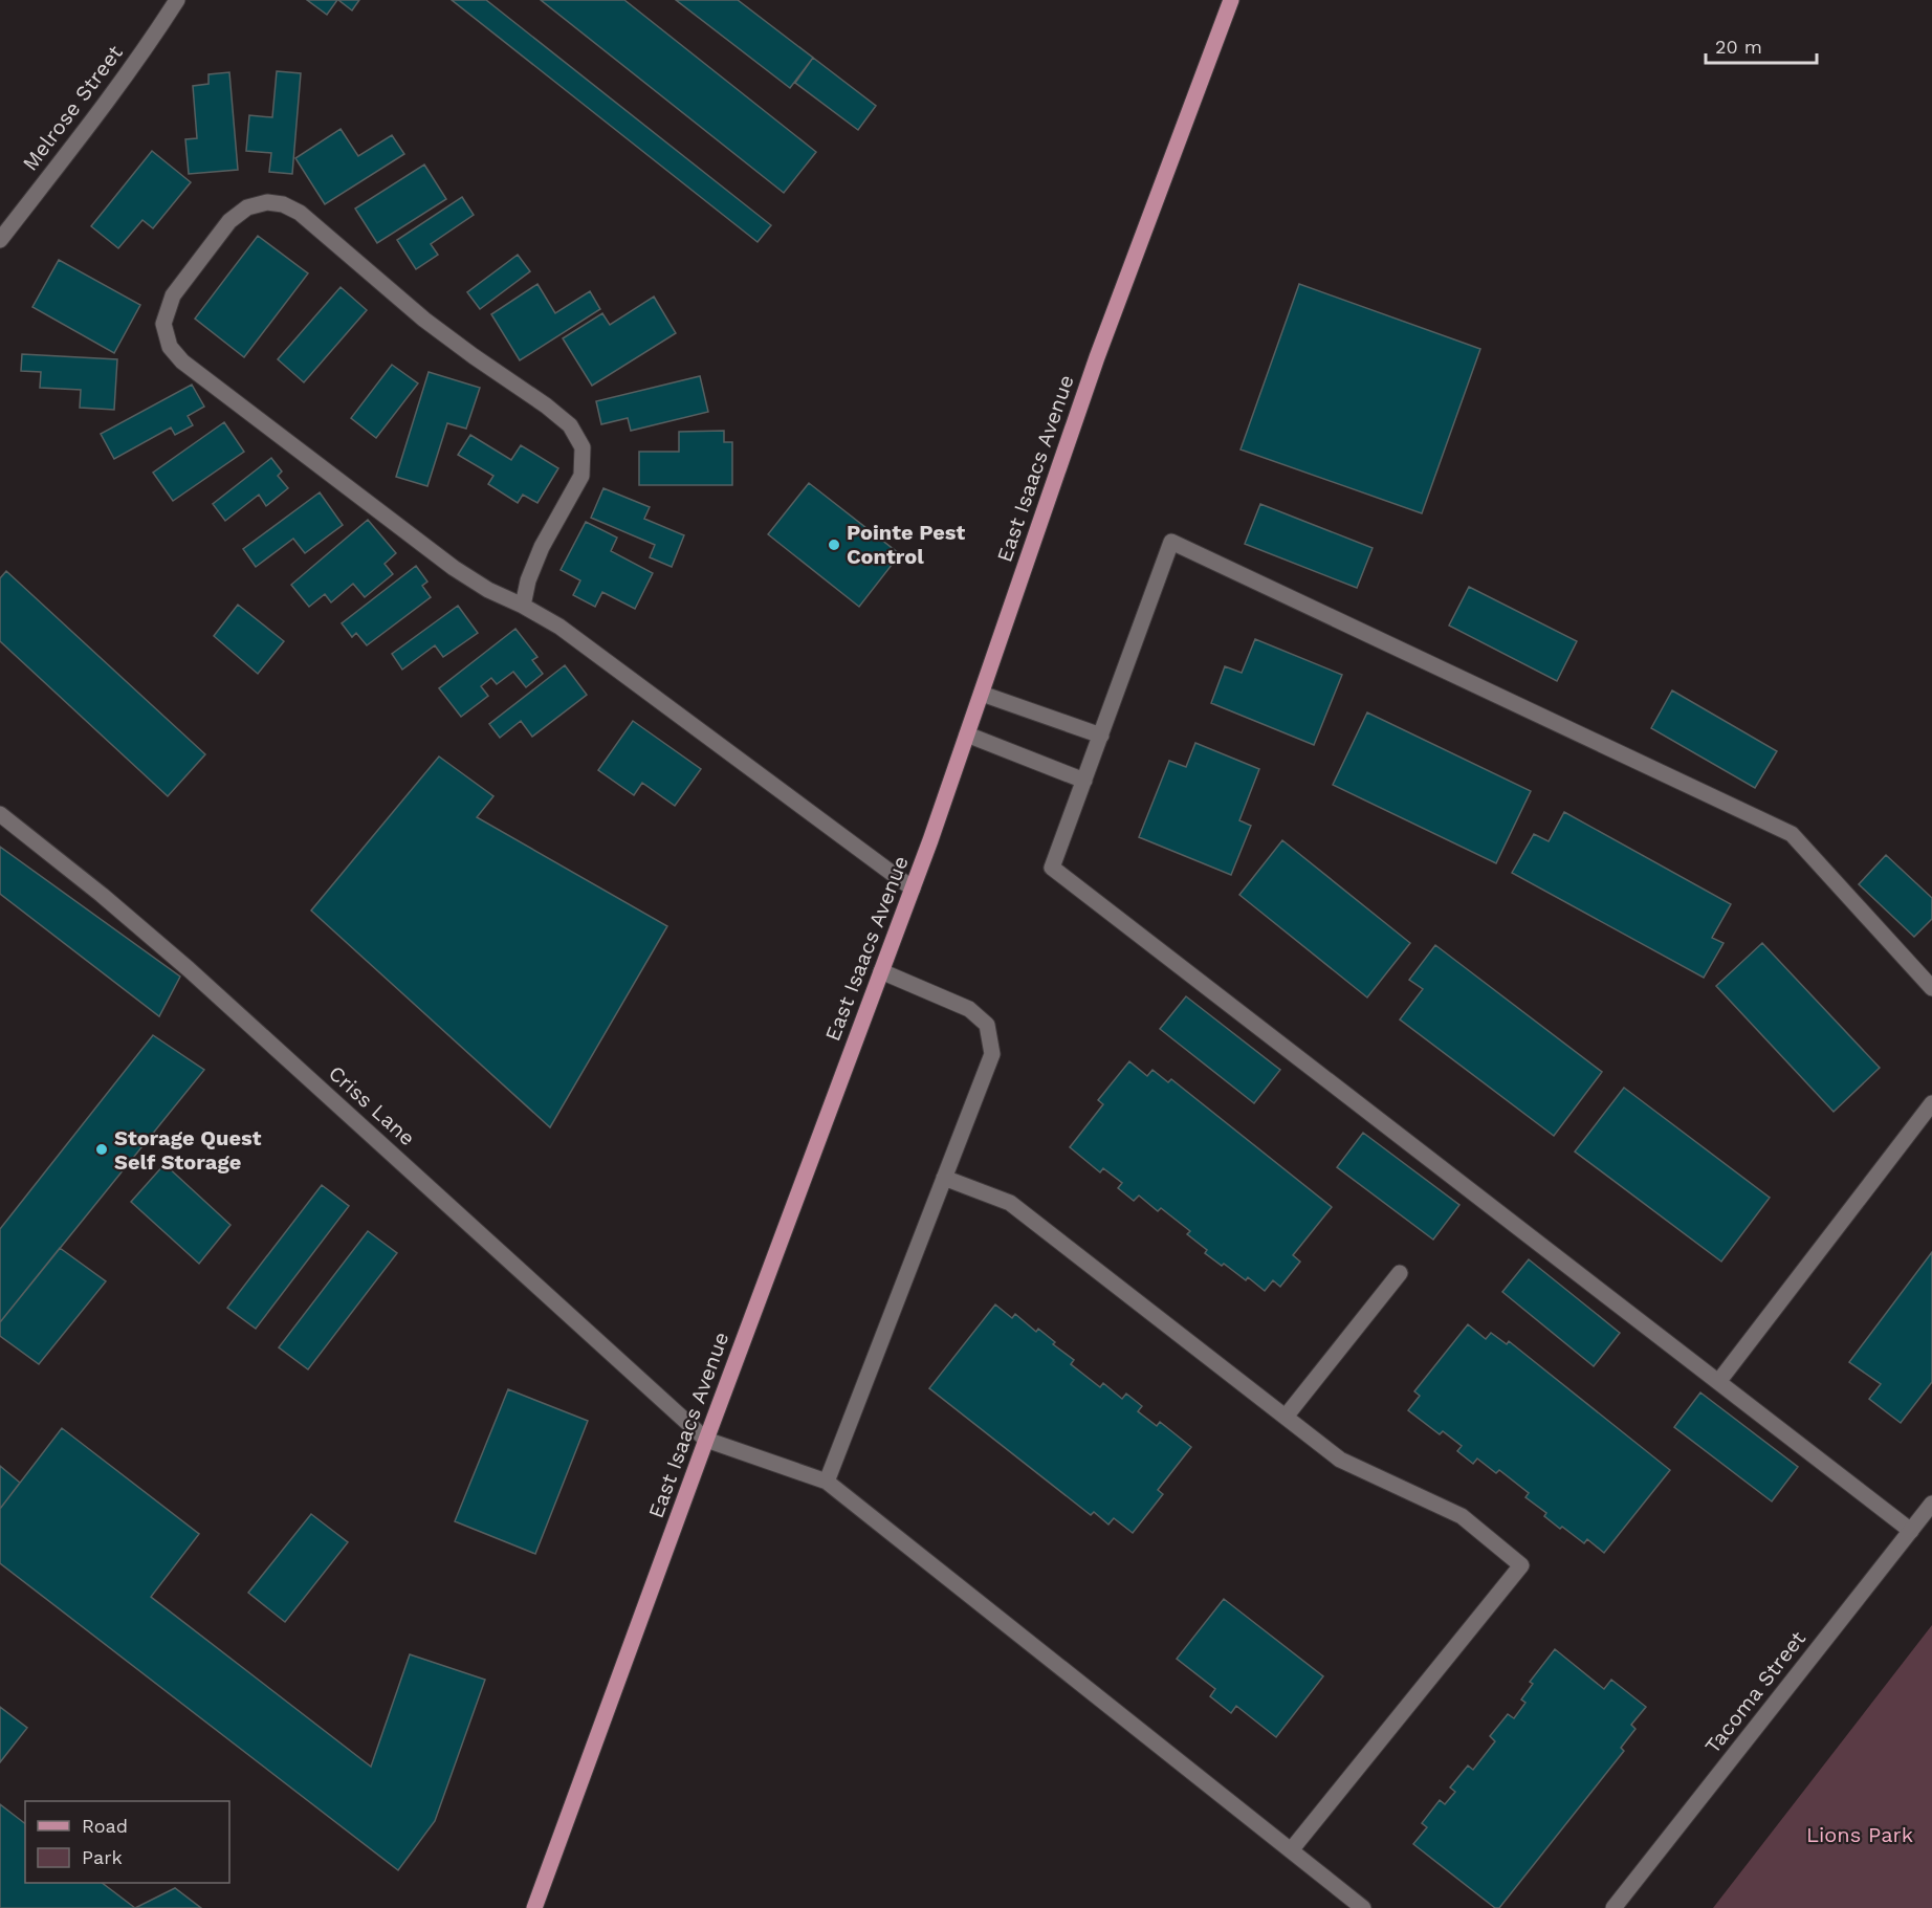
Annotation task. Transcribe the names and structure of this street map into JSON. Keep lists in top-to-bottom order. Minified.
{"streets":{"main road":["East Isaacs Avenue"],"street":["Melrose Street","Criss Lane","Tacoma Street"]},"crossings":[["East Isaacs Avenue","Criss Lane"]],"parks":["Lions Park"],"places":["Pointe Pest Control","Storage Quest Self Storage"],"legend":["Road","Park"],"scale_bar":"20 m"}
